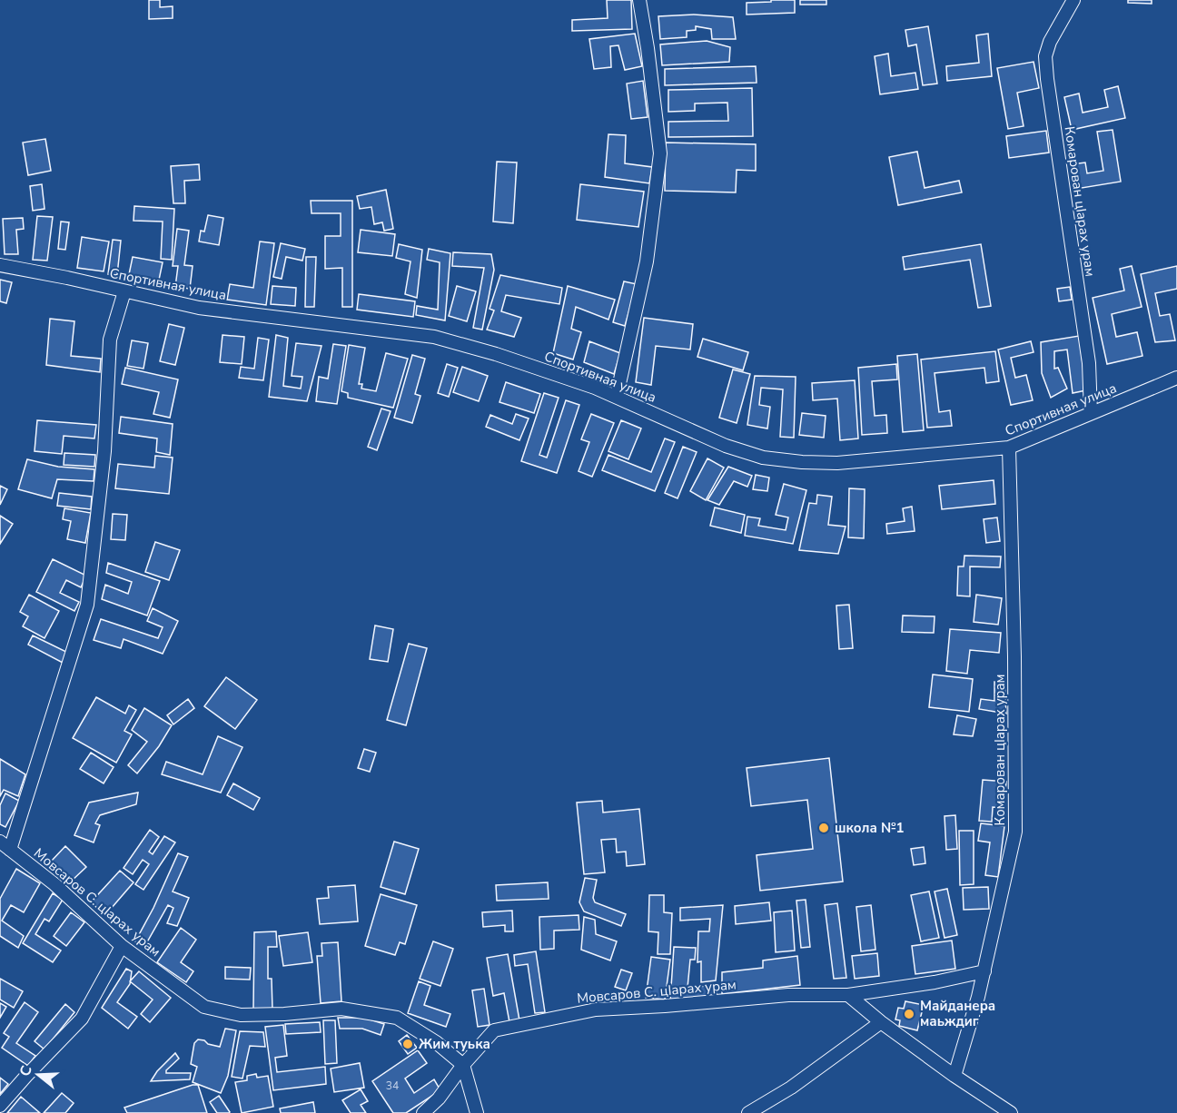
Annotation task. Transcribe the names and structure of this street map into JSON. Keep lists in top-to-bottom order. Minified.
{"streets":{"street":["Комарован цIарах урам","Спортивная улица","Мовсаров С. цIарах урам"]},"crossings":[["Комарован цIарах урам","Спортивная улица"],["Комарован цIарах урам","Мовсаров С. цIарах урам"]],"places":["школа №1","Майданера маьждиг","Жим туька"],"house_numbers":["34"],"north":"left"}
